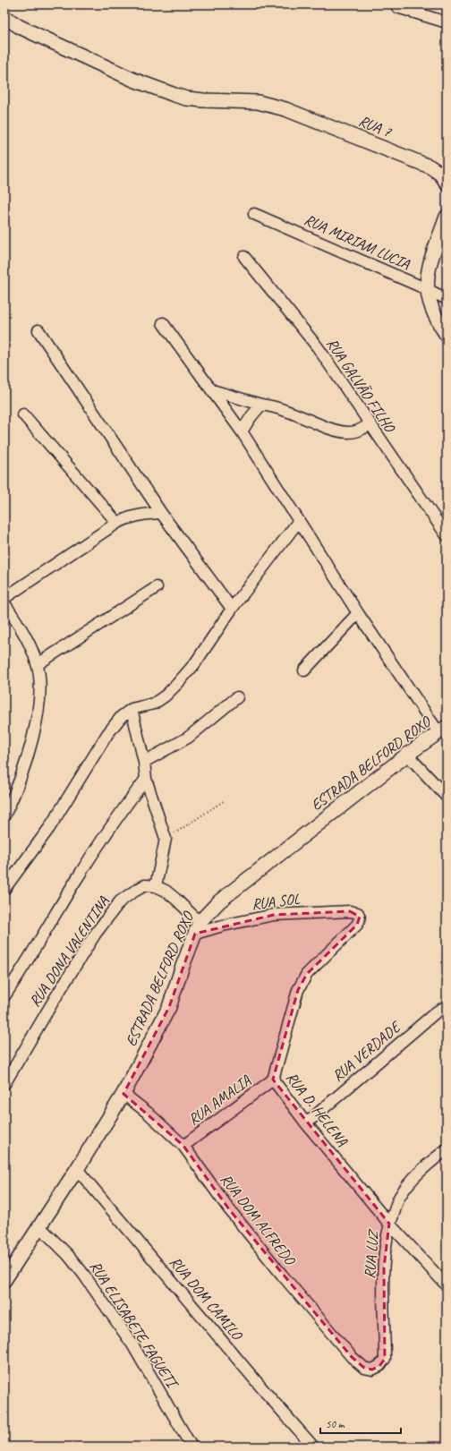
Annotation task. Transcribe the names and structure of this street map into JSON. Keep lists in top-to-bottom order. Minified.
{"streets":{"street":["RUA 7","RUA MIRIAM LUCIA","RUA GALVÃO FILHO","ESTRADA BELFORD ROXO","RUA SOL","RUA DONA VALENTINA","RUA VERDADE","RUA AMALIA","RUA D. HELENA","RUA DOM ALFREDO","RUA LUZ","RUA DOM CAMILO","RUA ELISABETE FAGUETI"]},"crossings":[["ESTRADA BELFORD ROXO","RUA SOL"],["ESTRADA BELFORD ROXO","RUA DOM ALFREDO"],["ESTRADA BELFORD ROXO","RUA DOM CAMILO"],["ESTRADA BELFORD ROXO","RUA ELISABETE FAGUETI"],["RUA SOL","RUA D. HELENA"],["RUA VERDADE","RUA D. HELENA"],["RUA AMALIA","RUA D. HELENA"],["RUA AMALIA","RUA DOM ALFREDO"],["RUA D. HELENA","RUA LUZ"],["RUA DOM ALFREDO","RUA LUZ"]],"scale_bar":"50 m"}
